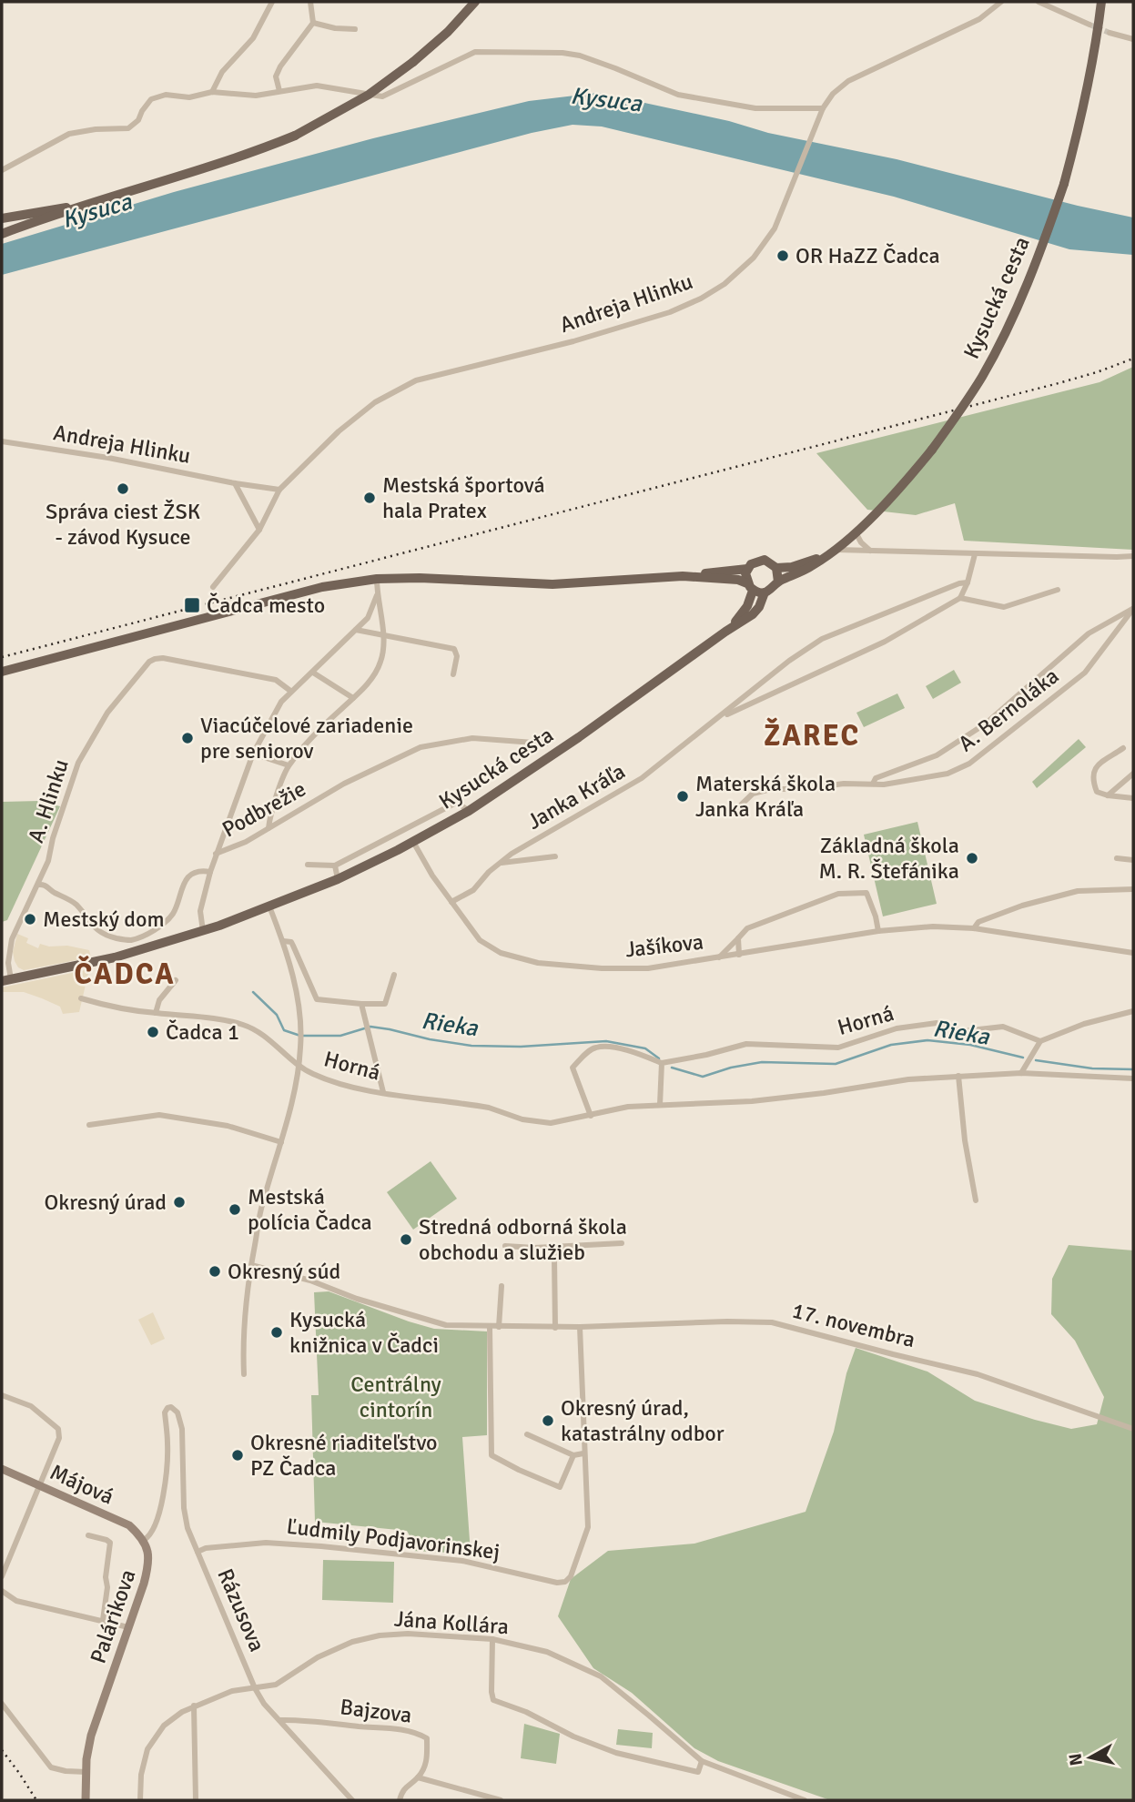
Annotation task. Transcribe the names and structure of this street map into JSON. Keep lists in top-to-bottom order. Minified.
{"streets":{"main road":["Kysucká cesta","Májová","Palárikova"],"street":["Andreja Hlinku","A. Bernoláka","Janka Kráľa","A. Hlinku","Podbrežie","Jašíkova","Horná","17. novembra","Ľudmily Podjavorinskej","Rázusova","Jána Kollára","Bajzova"]},"crossings":[["Kysucká cesta","A. Hlinku"],["Kysucká cesta","Jašíkova"],["Janka Kráľa","Jašíkova"],["17. novembra","Ľudmily Podjavorinskej"],["Májová","Rázusova"],["Májová","Palárikova"],["Ľudmily Podjavorinskej","Rázusova"],["Rázusova","Palárikova"],["Rázusova","Jána Kollára"],["Rázusova","Bajzova"]],"districts":["ŽAREC","ČADCA"],"water":["Kysuca","Rieka"],"parks":["Centrálny cintorín"],"places":{"other":["OR HaZZ Čadca","Správa ciest ŽSK - závod Kysuce","Mestská športová hala Pratex","Viacúčelové zariadenie pre seniorov","Materská škola Janka Kráľa","Základná škola M. R. Štefánika","Mestský dom","Čadca 1","Okresný úrad","Mestská polícia Čadca","Stredná odborná škola obchodu a služieb","Okresný súd","Kysucká knižnica v Čadci","Okresný úrad, katastrálny odbor","Okresné riaditeľstvo PZ Čadca"],"transit":["Čadca mesto"]},"north":"left"}
